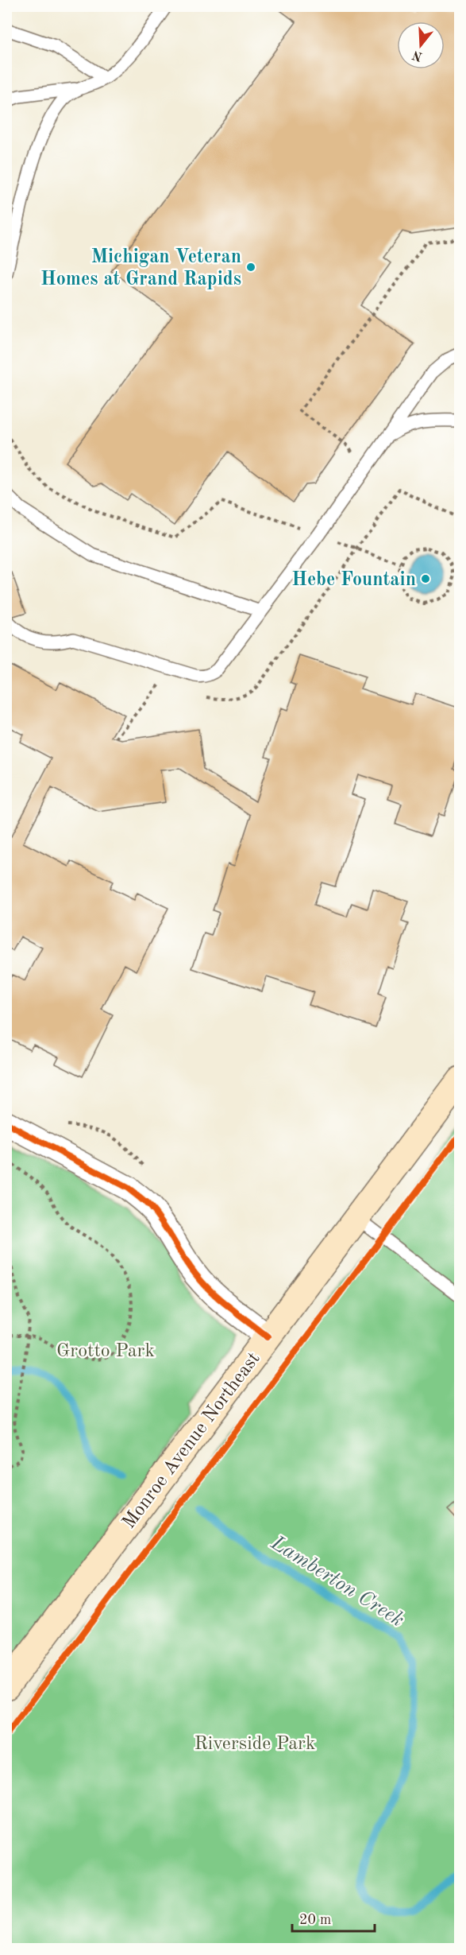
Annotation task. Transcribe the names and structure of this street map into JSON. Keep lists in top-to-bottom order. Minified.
{"streets":{"main road":["Monroe Avenue Northeast"]},"water":["Lamberton Creek"],"parks":["Grotto Park","Riverside Park"],"places":["Michigan Veteran Homes at Grand Rapids","Hebe Fountain"],"scale_bar":"20 m","north":"bottom"}
